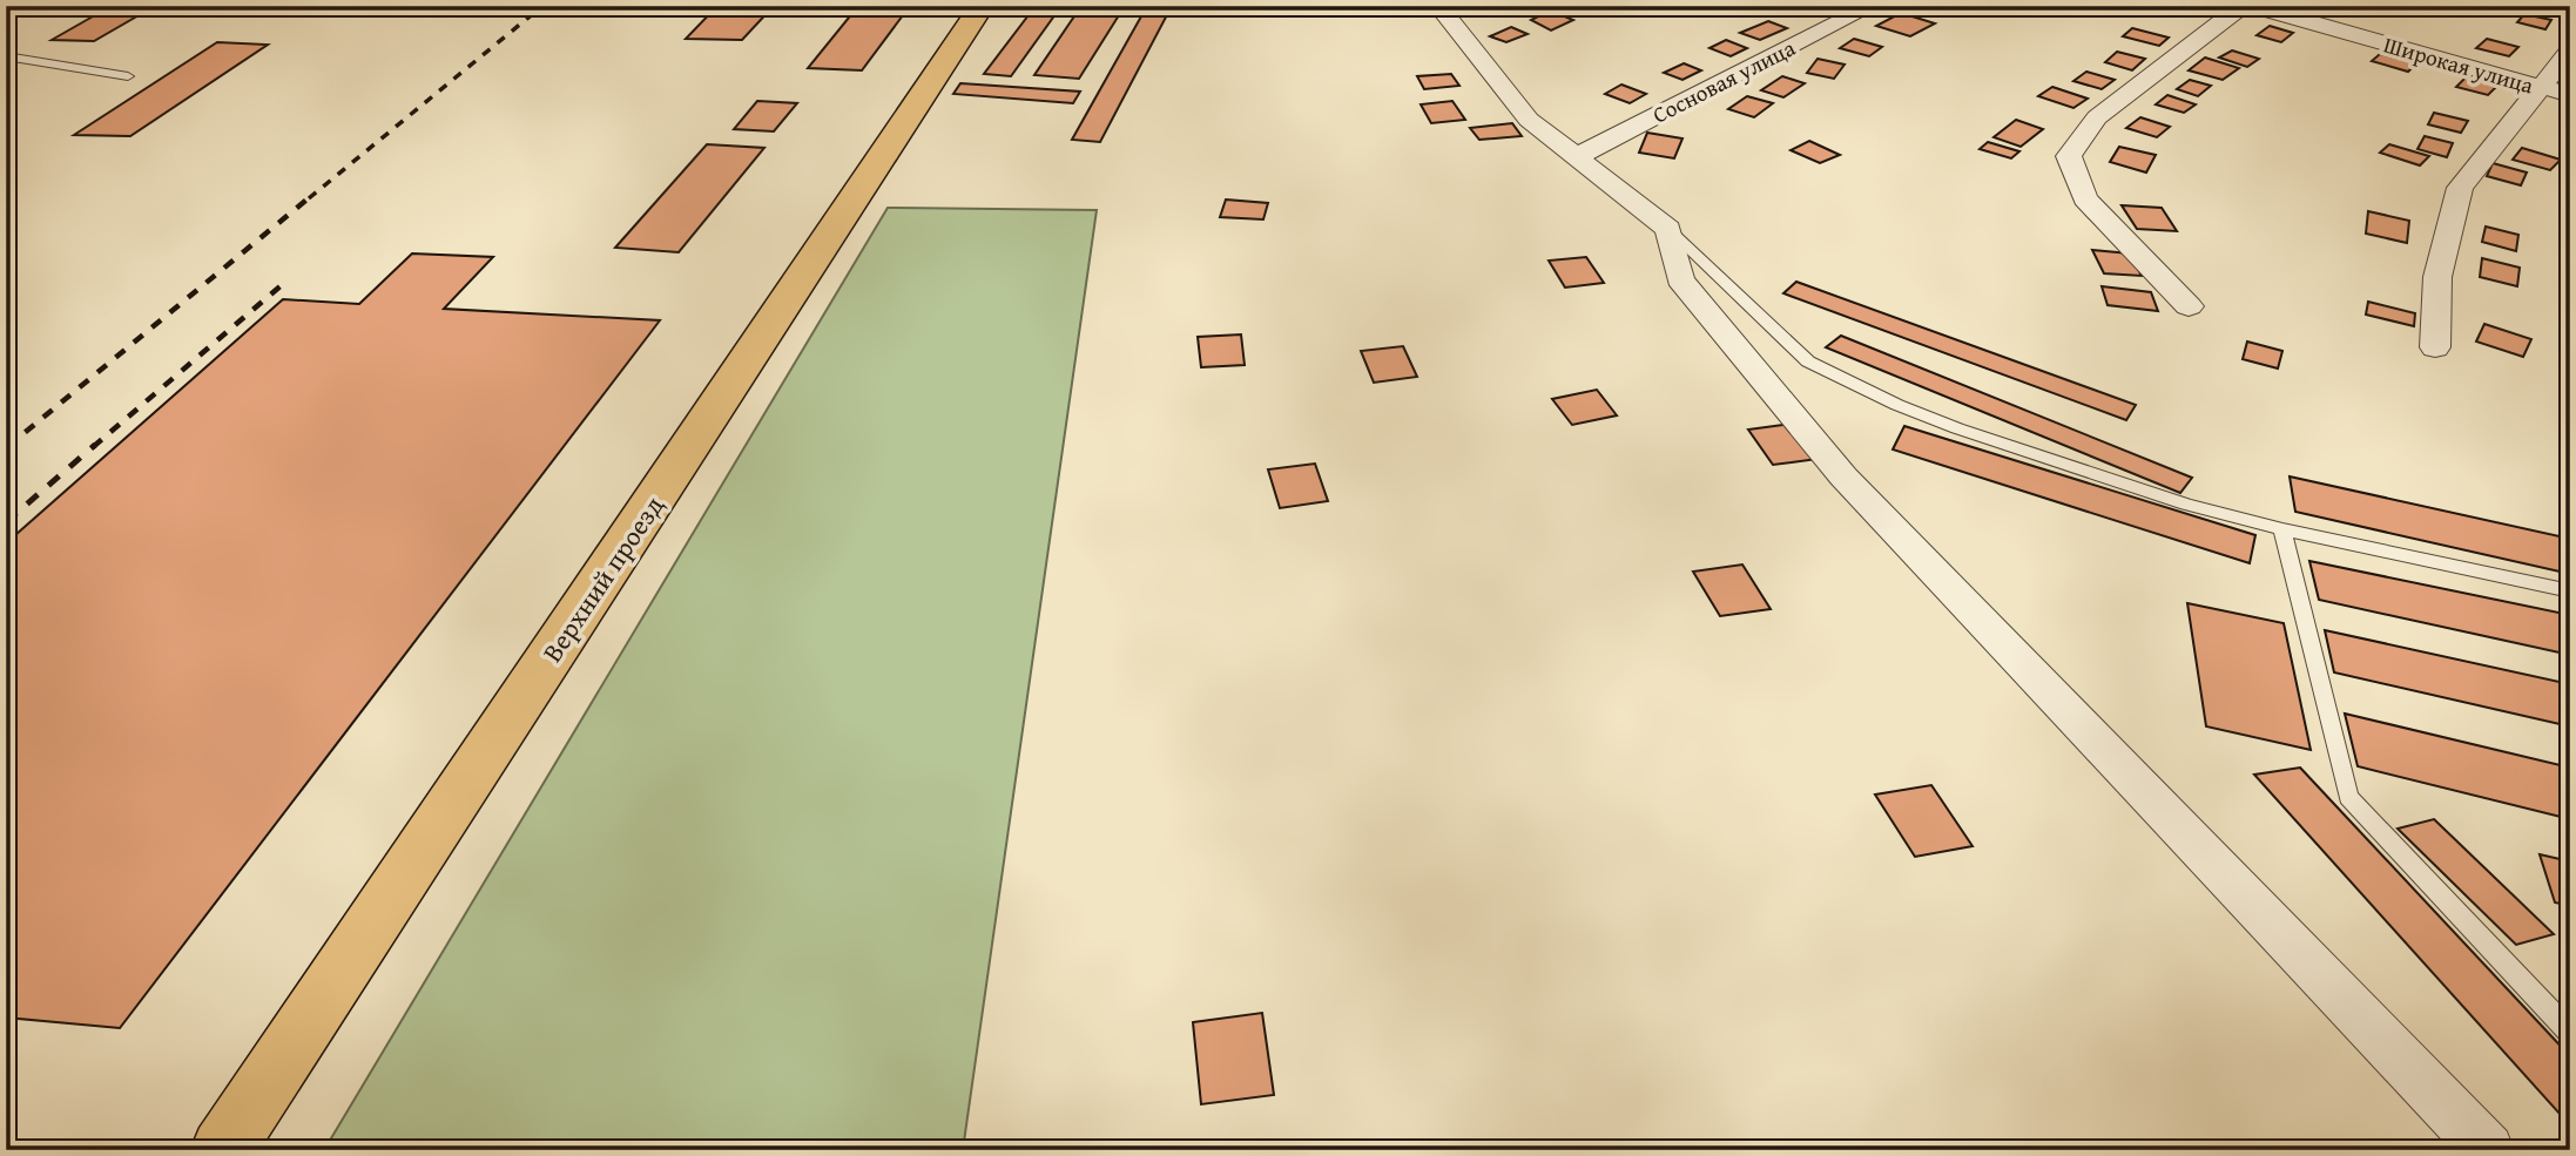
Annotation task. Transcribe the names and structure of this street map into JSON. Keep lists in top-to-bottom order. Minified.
{"streets":{"highway":["Верхний проезд"],"street":["Широкая улица","Сосновая улица"]}}
